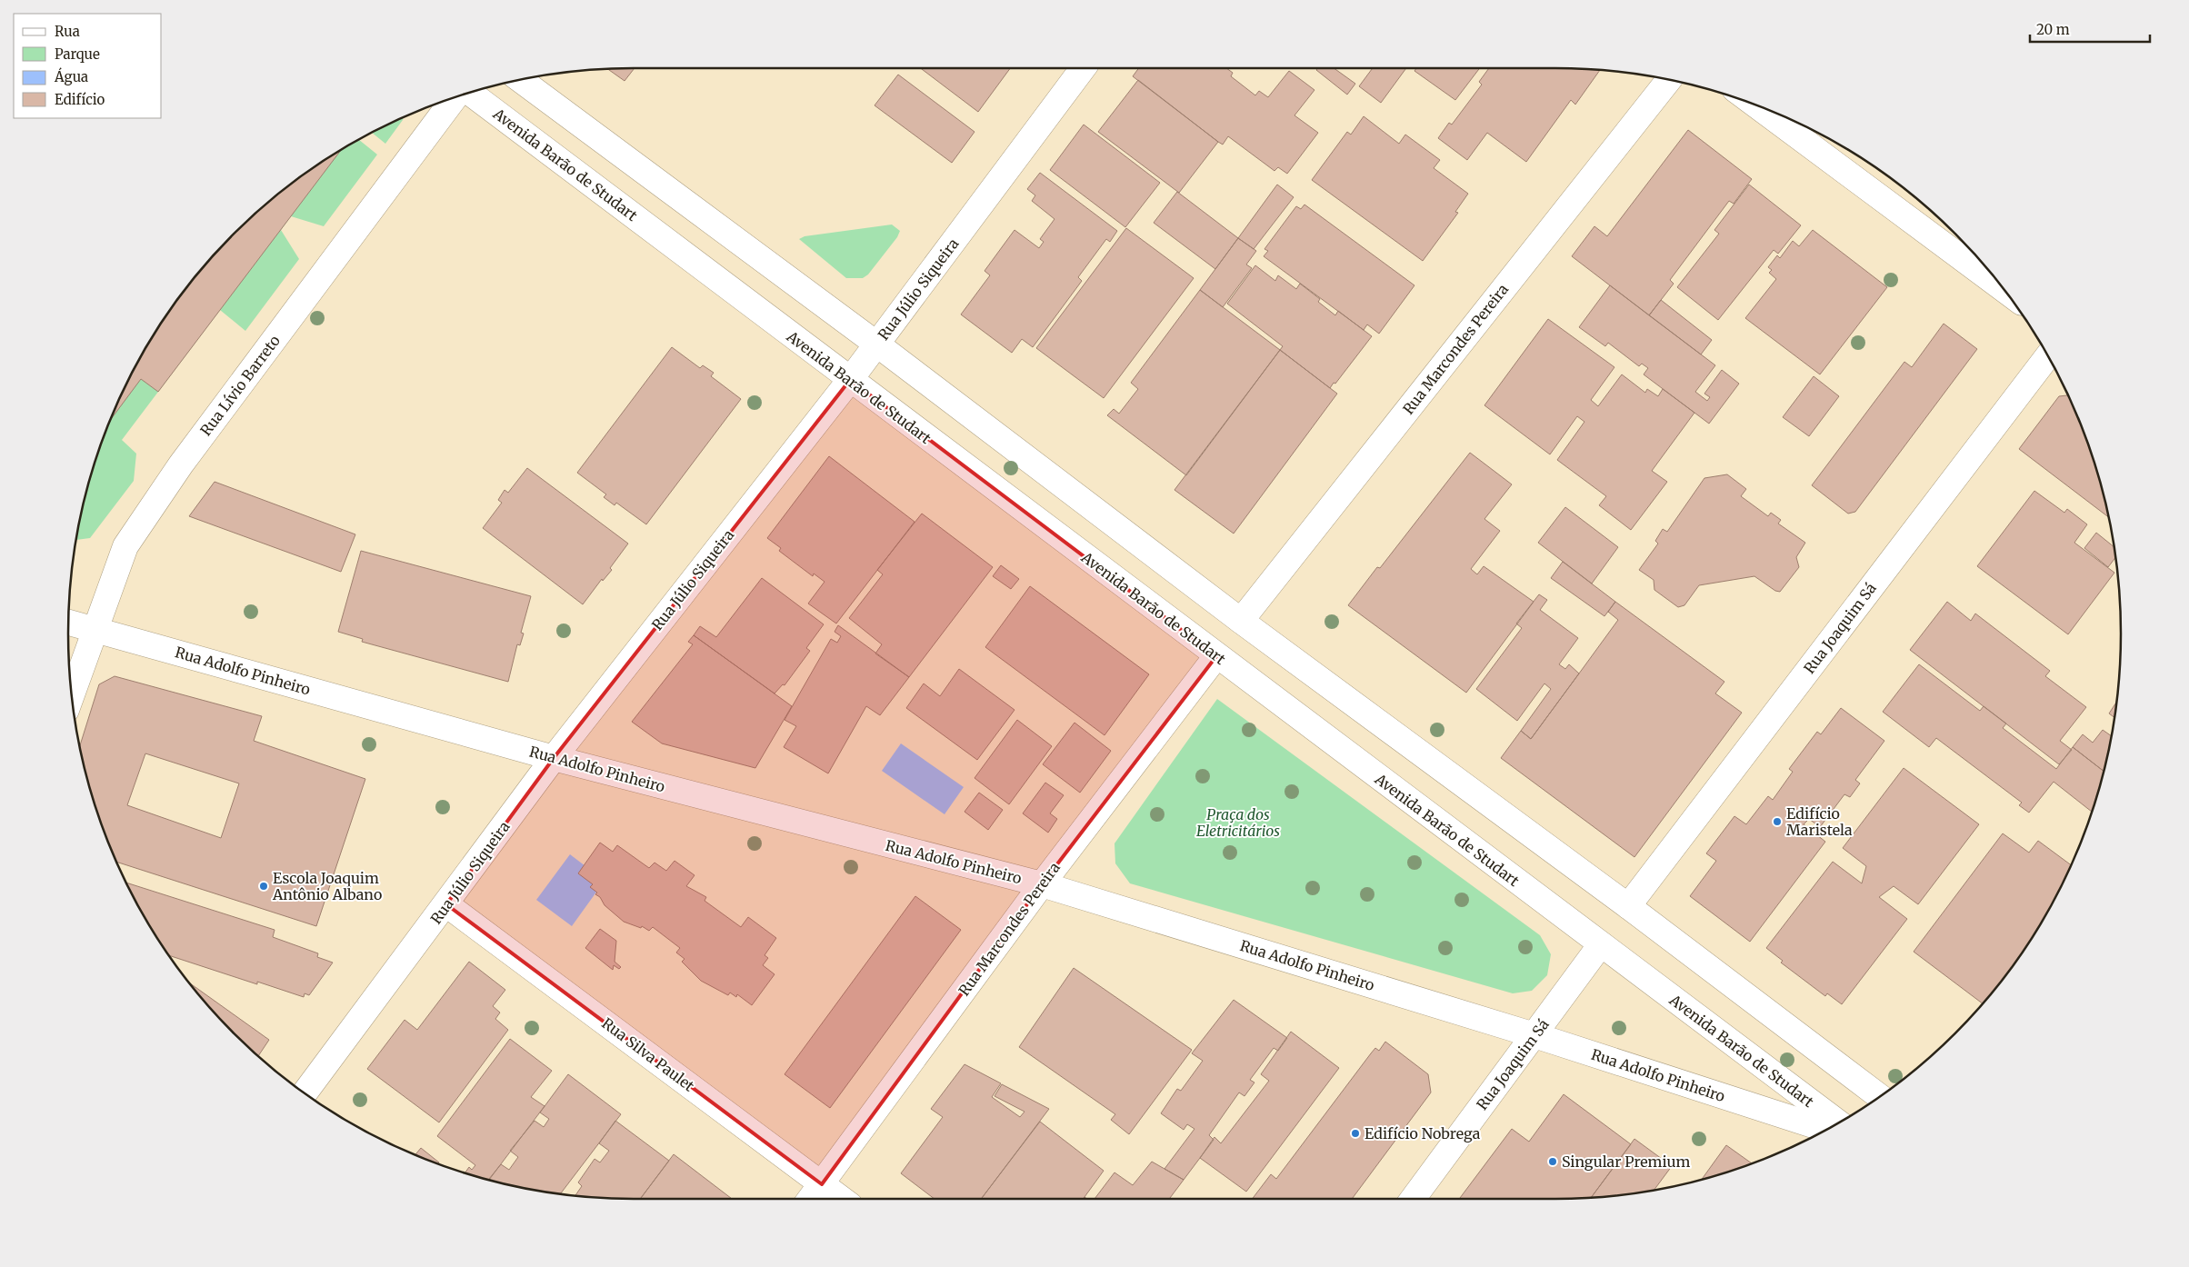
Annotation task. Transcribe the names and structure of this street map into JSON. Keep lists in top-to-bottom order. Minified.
{"streets":{"street":["Avenida Barão de Studart","Rua Júlio Siqueira","Rua Marcondes Pereira","Rua Lívio Barreto","Rua Joaquim Sá","Rua Adolfo Pinheiro","Rua Silva Paulet"]},"crossings":[["Avenida Barão de Studart","Rua Júlio Siqueira"],["Avenida Barão de Studart","Rua Marcondes Pereira"],["Avenida Barão de Studart","Rua Joaquim Sá"],["Rua Júlio Siqueira","Rua Adolfo Pinheiro"],["Rua Júlio Siqueira","Rua Silva Paulet"],["Rua Marcondes Pereira","Rua Adolfo Pinheiro"],["Rua Marcondes Pereira","Rua Silva Paulet"],["Rua Lívio Barreto","Rua Adolfo Pinheiro"],["Rua Joaquim Sá","Rua Adolfo Pinheiro"]],"parks":["Praça dos Eletricitários"],"places":["Edifício Maristela","Escola Joaquim Antônio Albano","Edifício Nobrega","Singular Premium"],"legend":["Rua","Parque","Água","Edifício"],"scale_bar":"20 m"}
